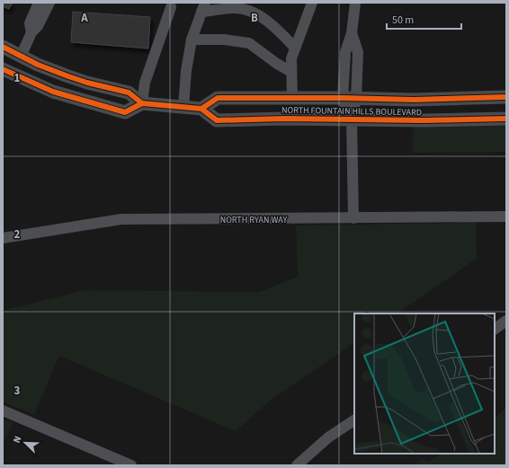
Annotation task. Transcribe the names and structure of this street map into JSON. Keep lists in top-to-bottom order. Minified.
{"streets":{"main road":["NORTH FOUNTAIN HILLS BOULEVARD"],"street":["NORTH RYAN WAY"]},"scale_bar":"50 m","north":"top left","grid":{"columns":["A","B"],"rows":["1","2","3"]}}
